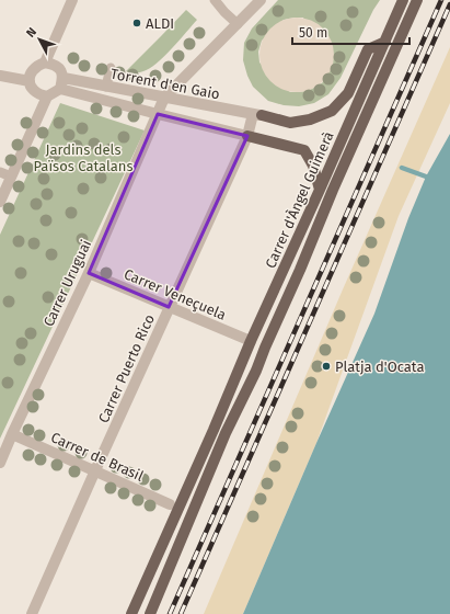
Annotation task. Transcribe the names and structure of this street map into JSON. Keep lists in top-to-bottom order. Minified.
{"streets":{"main road":["Carrer d'Àngel Guimerà"],"street":["Torrent d'en Gaio","Carrer Uruguai","Carrer Veneçuela","Carrer Puerto Rico","Carrer de Brasil"]},"crossings":[["Torrent d'en Gaio","Carrer Uruguai"],["Torrent d'en Gaio","Carrer Puerto Rico"],["Carrer d'Àngel Guimerà","Carrer Veneçuela"],["Carrer Uruguai","Carrer Veneçuela"],["Carrer Uruguai","Carrer de Brasil"],["Carrer Veneçuela","Carrer Puerto Rico"],["Carrer Puerto Rico","Carrer de Brasil"]],"parks":["Jardins dels Països Catalans"],"places":["ALDI","Platja d'Ocata"],"scale_bar":"50 m","north":"top left"}
